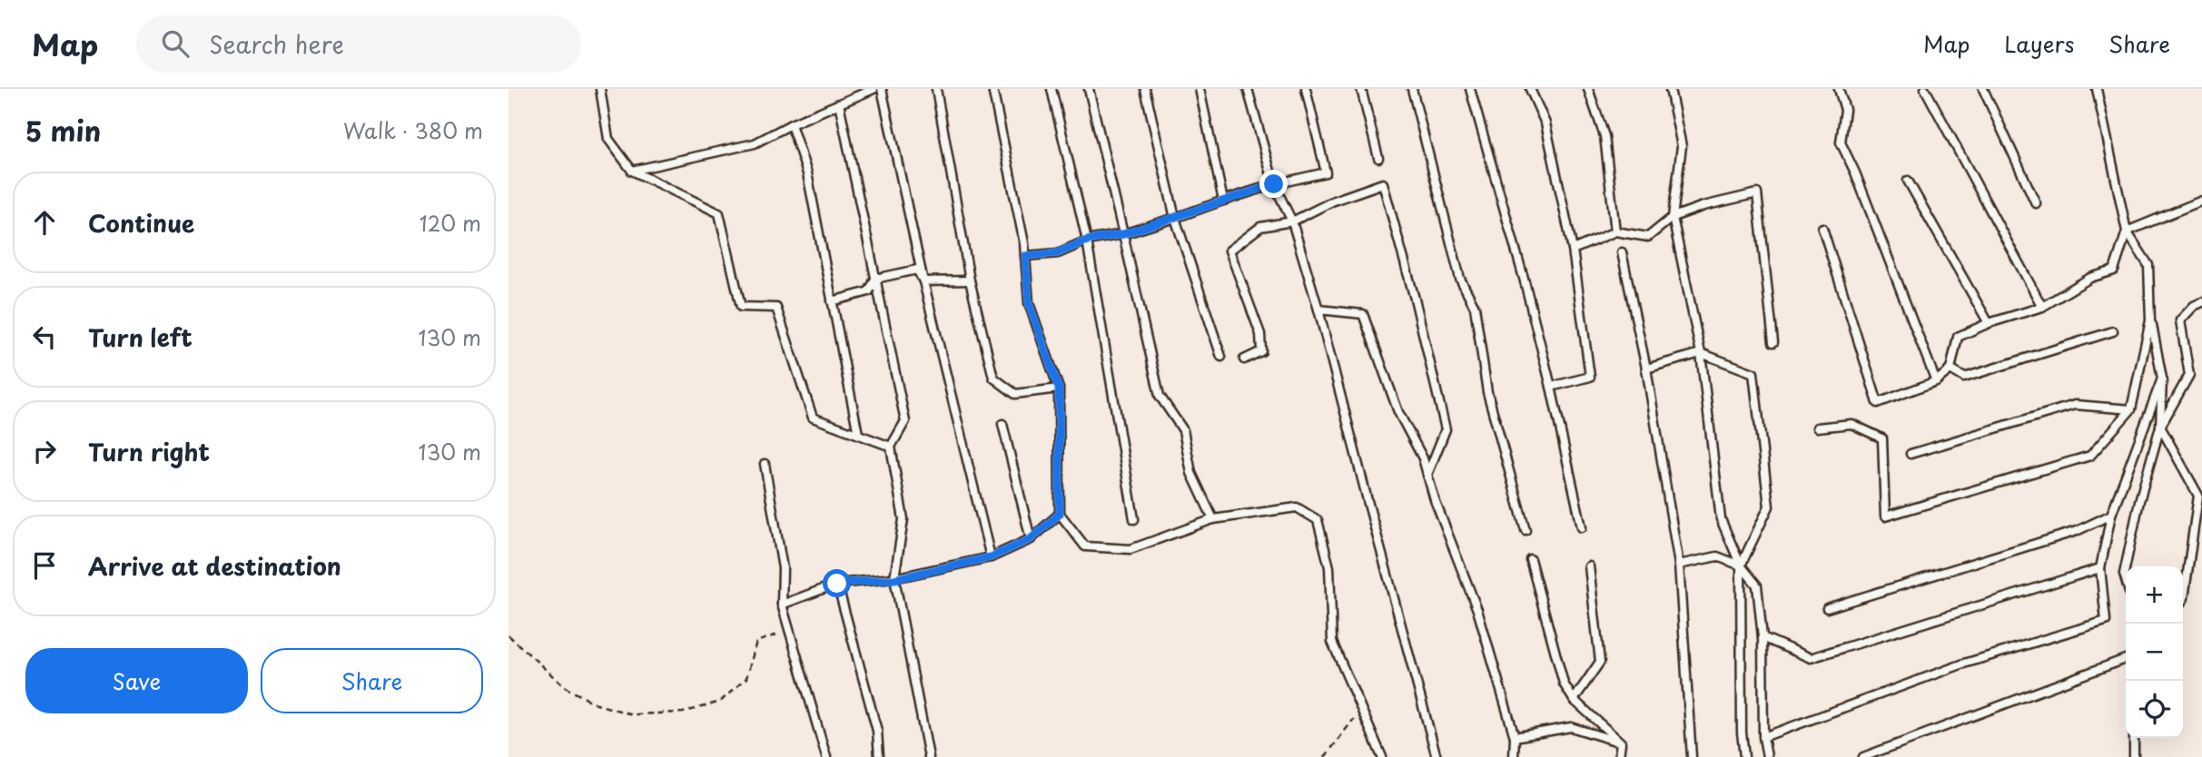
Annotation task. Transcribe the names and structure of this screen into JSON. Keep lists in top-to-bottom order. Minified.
{"page":{"header":"Map","search":"Search here","nav":["Map","Layers","Share"],"heading":["5 min","Walk · 380 m"],"list":[["Continue","120 m"],["Turn left","130 m"],["Turn right","130 m"],"Arrive at destination"],"map_buttons":["+","−"],"buttons":["Save","Share"]}}
